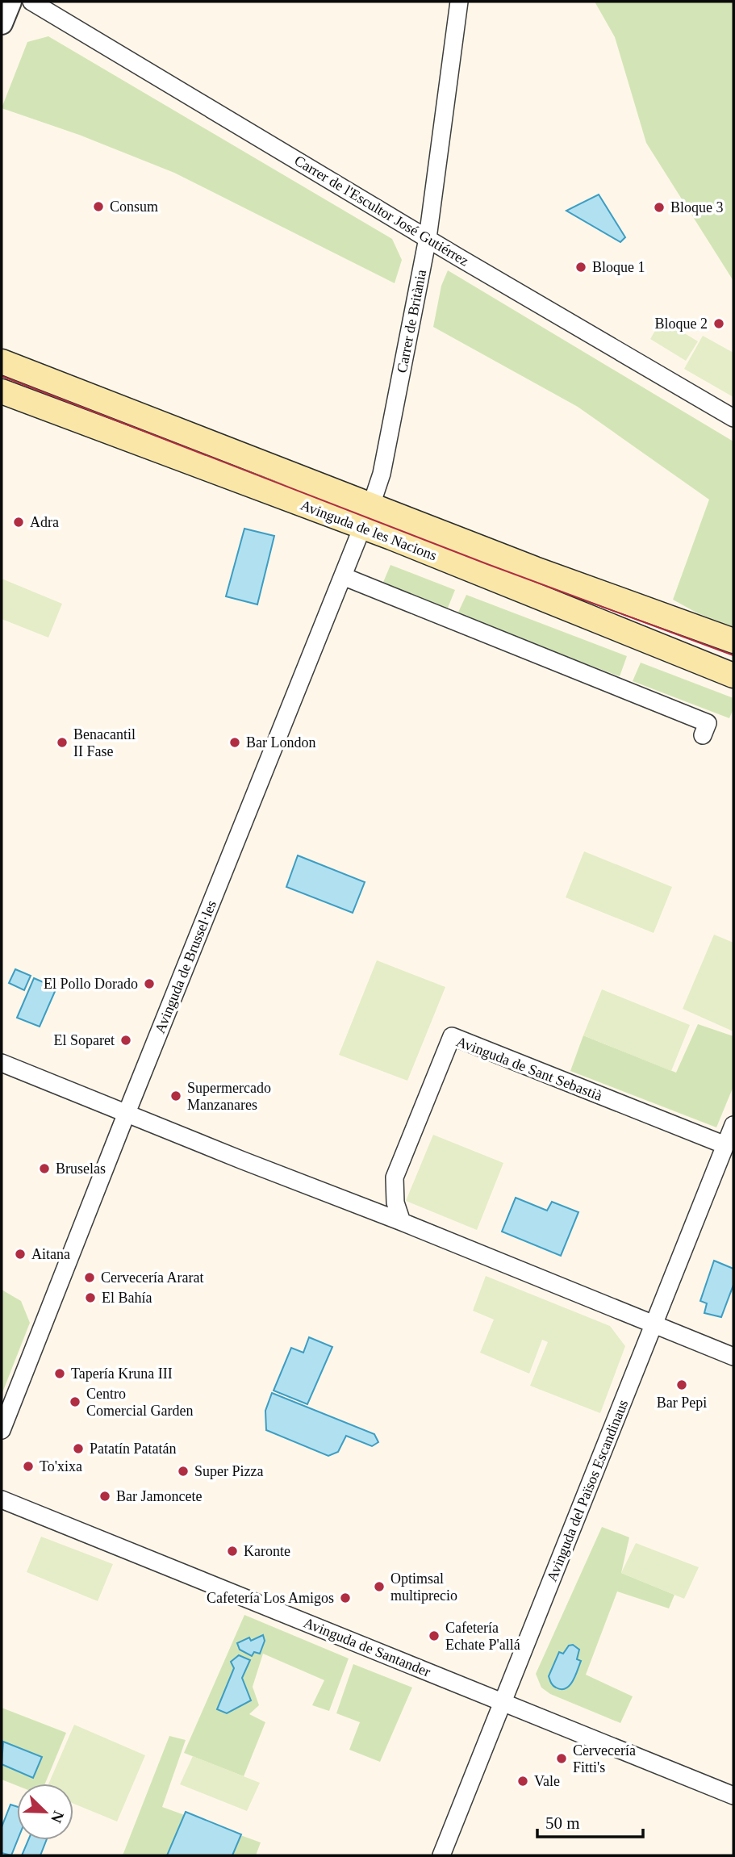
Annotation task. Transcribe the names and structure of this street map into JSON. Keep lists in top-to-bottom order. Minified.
{"streets":{"main road":["Avinguda de les Nacions"],"street":["Carrer de l'Escultor José Gutiérrez","Carrer de Britània","Avinguda de Brussel·les","Avinguda de Sant Sebastià","Avinguda del Països Escandinaus","Avinguda de Santander"]},"crossings":[["Carrer de l'Escultor José Gutiérrez","Carrer de Britània"],["Carrer de Britània","Avinguda de les Nacions"],["Carrer de Britània","Avinguda de Brussel·les"],["Avinguda de les Nacions","Avinguda de Brussel·les"],["Avinguda de Sant Sebastià","Avinguda del Països Escandinaus"],["Avinguda del Països Escandinaus","Avinguda de Santander"]],"places":["Consum","Bloque 3","Bloque 1","Bloque 2","Adra","Benacantil II Fase","Bar London","El Pollo Dorado","El Soparet","Supermercado Manzanares","Bruselas","Aitana","Cervecería Ararat","El Bahía","Tapería Kruna III","Bar Pepi","Centro Comercial Garden","Patatín Patatán","To'xixa","Super Pizza","Bar Jamoncete","Karonte","Optimsal multiprecio","Cafetería Los Amigos","Cafetería Echate P'allá","Cervecería Fitti's","Vale"],"scale_bar":"50 m","north":"bottom right"}
